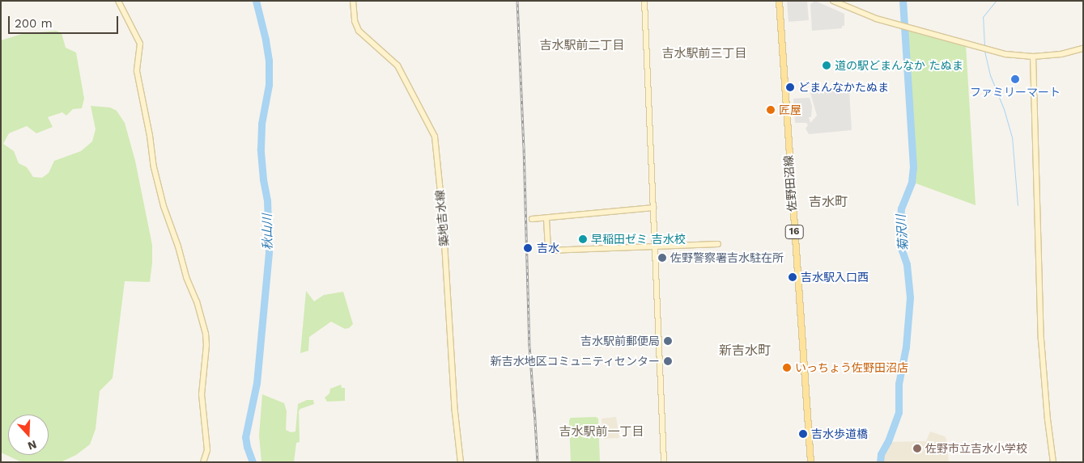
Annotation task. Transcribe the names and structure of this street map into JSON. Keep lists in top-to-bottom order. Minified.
{"streets":{"main road":["佐野田沼線","16"],"street":["築地吉水線"]},"districts":["吉水駅前二丁目","吉水駅前三丁目","吉水町","新吉水町","吉水駅前一丁目"],"water":["秋山川","菊沢川"],"places":["道の駅どまんなか たぬま","ファミリーマート","どまんなかたぬま","匠屋","早稲田ゼミ 吉水校","吉水","佐野警察署吉水駐在所","吉水駅入口西","吉水駅前郵便局","新吉水地区コミュニティセンター","いっちょう佐野田沼店","吉水歩道橋","佐野市立吉水小学校"],"scale_bar":"200 m","north":"bottom"}
